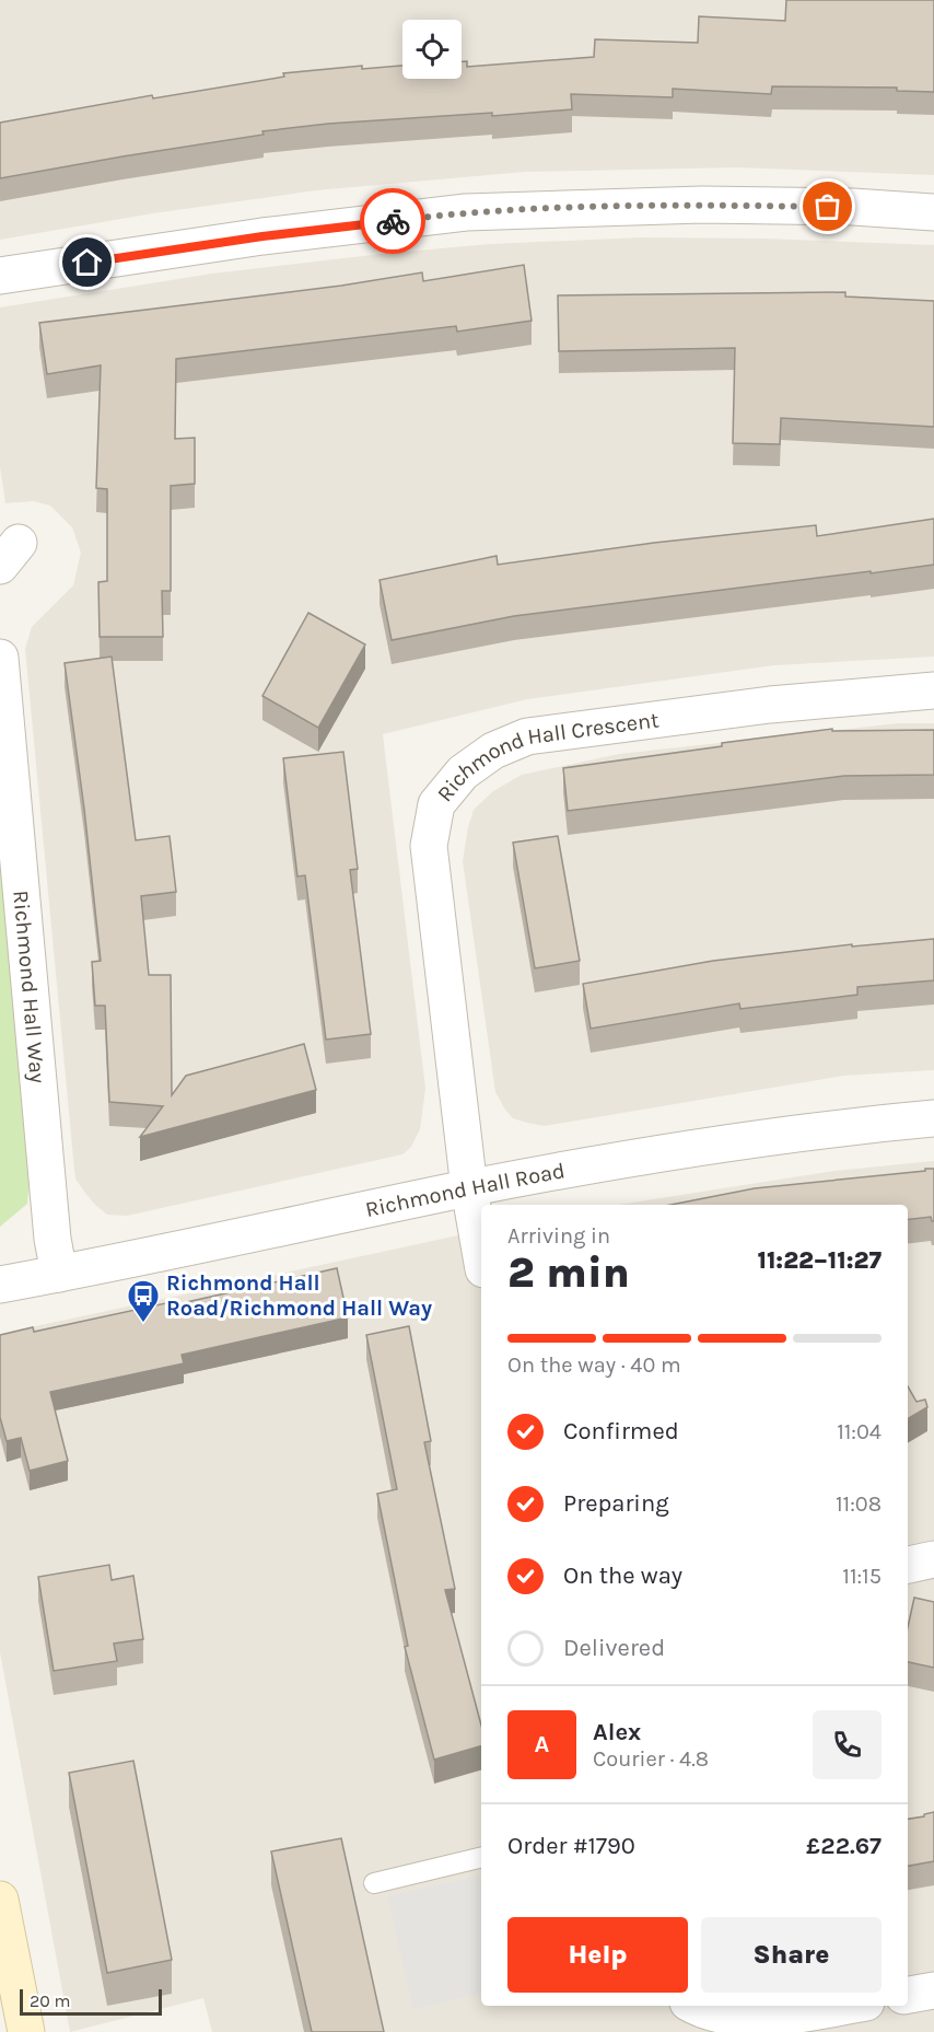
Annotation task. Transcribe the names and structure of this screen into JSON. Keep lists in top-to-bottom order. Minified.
{"streets":{"street":["Richmond Hall Crescent","Richmond Hall Way","Richmond Hall Road"]},"crossings":[["Richmond Hall Crescent","Richmond Hall Road"],["Richmond Hall Way","Richmond Hall Road"]],"places":{"bus stop":["Richmond Hall Road/Richmond Hall Way"]},"scale_bar":"20 m","page":{"heading":["2 min","Arriving in","11:22–11:27"],"panel":["Alex","Courier · 4.8","Order #1790","£22.67"],"bar":"On the way · 40 m","list":[["Confirmed","11:04"],["Preparing","11:08"],["On the way","11:15"],"Delivered"],"round":"A","buttons":["Help","Share"],"scale":"20 m"}}
